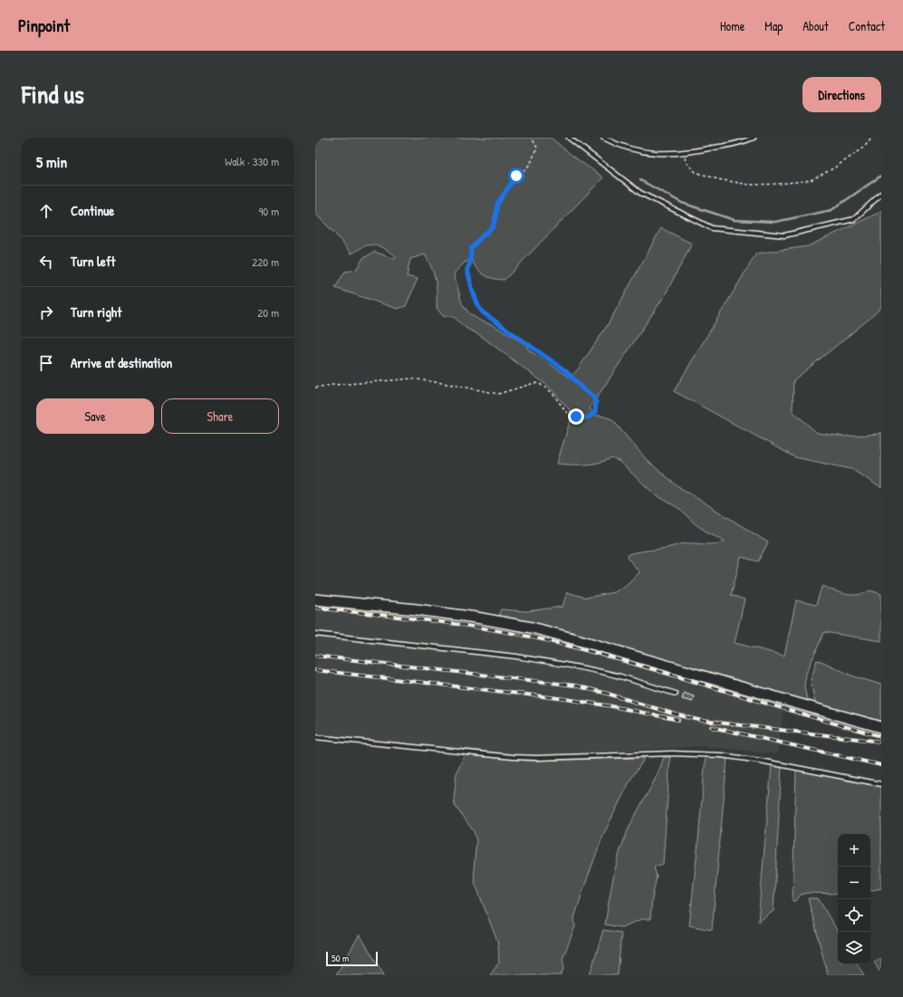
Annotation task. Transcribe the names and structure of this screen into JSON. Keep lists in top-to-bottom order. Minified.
{"scale_bar":"50 m","page":{"header":"Pinpoint","nav":["Home","Map","About","Contact"],"title":"Find us","buttons":["Directions",["Save","Share"]],"heading":["5 min","Walk · 330 m"],"list":[["Continue","90 m"],["Turn left","220 m"],["Turn right","20 m"],"Arrive at destination"],"map_buttons":["+","−"],"scale":"50 m"}}
